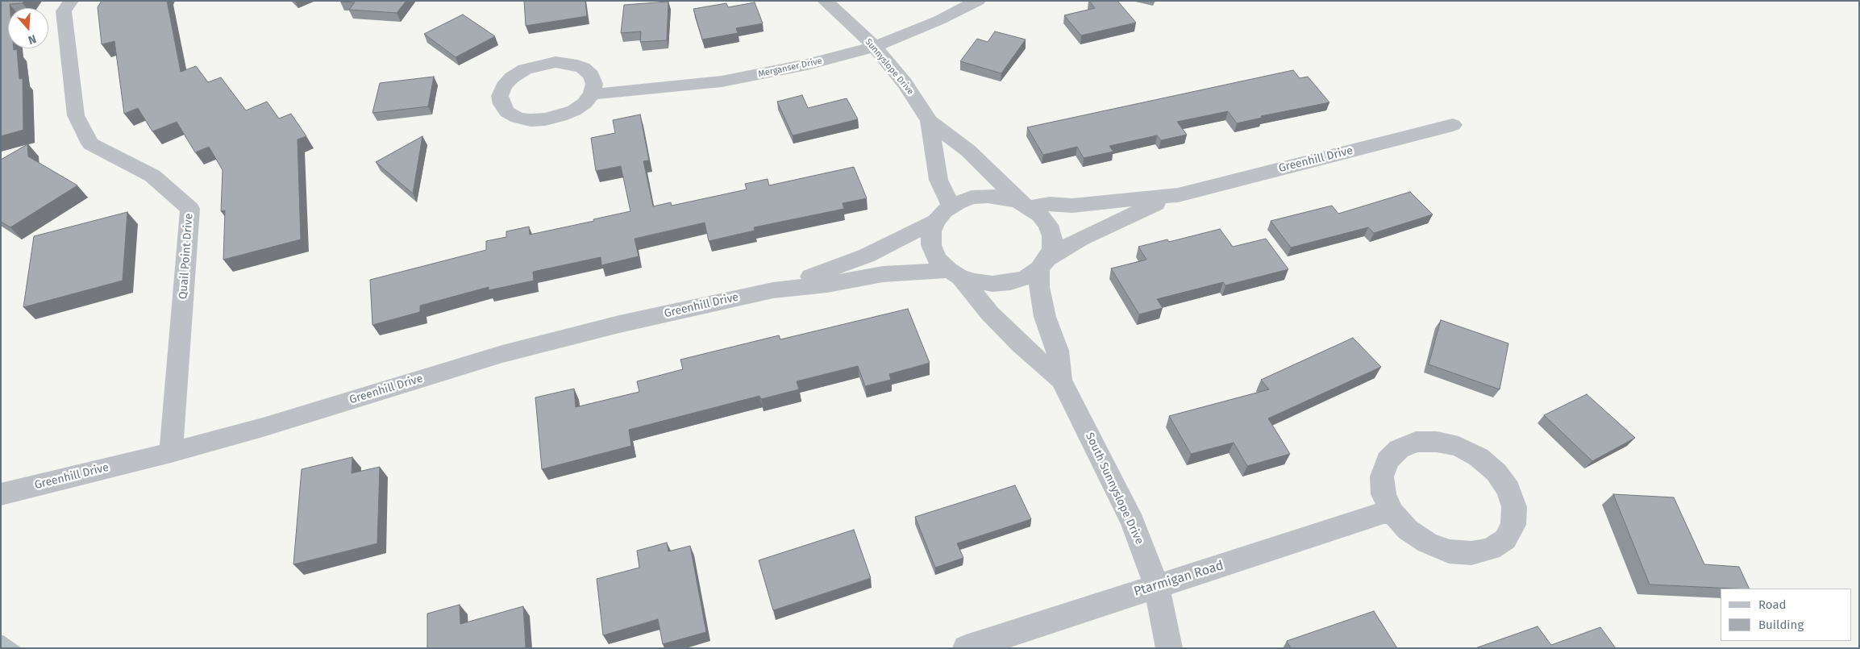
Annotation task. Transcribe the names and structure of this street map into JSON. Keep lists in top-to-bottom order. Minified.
{"streets":{"street":["Sunnyslope Drive","Merganser Drive","Greenhill Drive","Quail Point Drive","South Sunnyslope Drive","Ptarmigan Road"]},"crossings":[["Sunnyslope Drive","Merganser Drive"],["Sunnyslope Drive","Greenhill Drive"],["Sunnyslope Drive","South Sunnyslope Drive"],["Greenhill Drive","Quail Point Drive"],["Greenhill Drive","South Sunnyslope Drive"],["South Sunnyslope Drive","Ptarmigan Road"]],"legend":["Road","Building"],"north":"bottom"}
